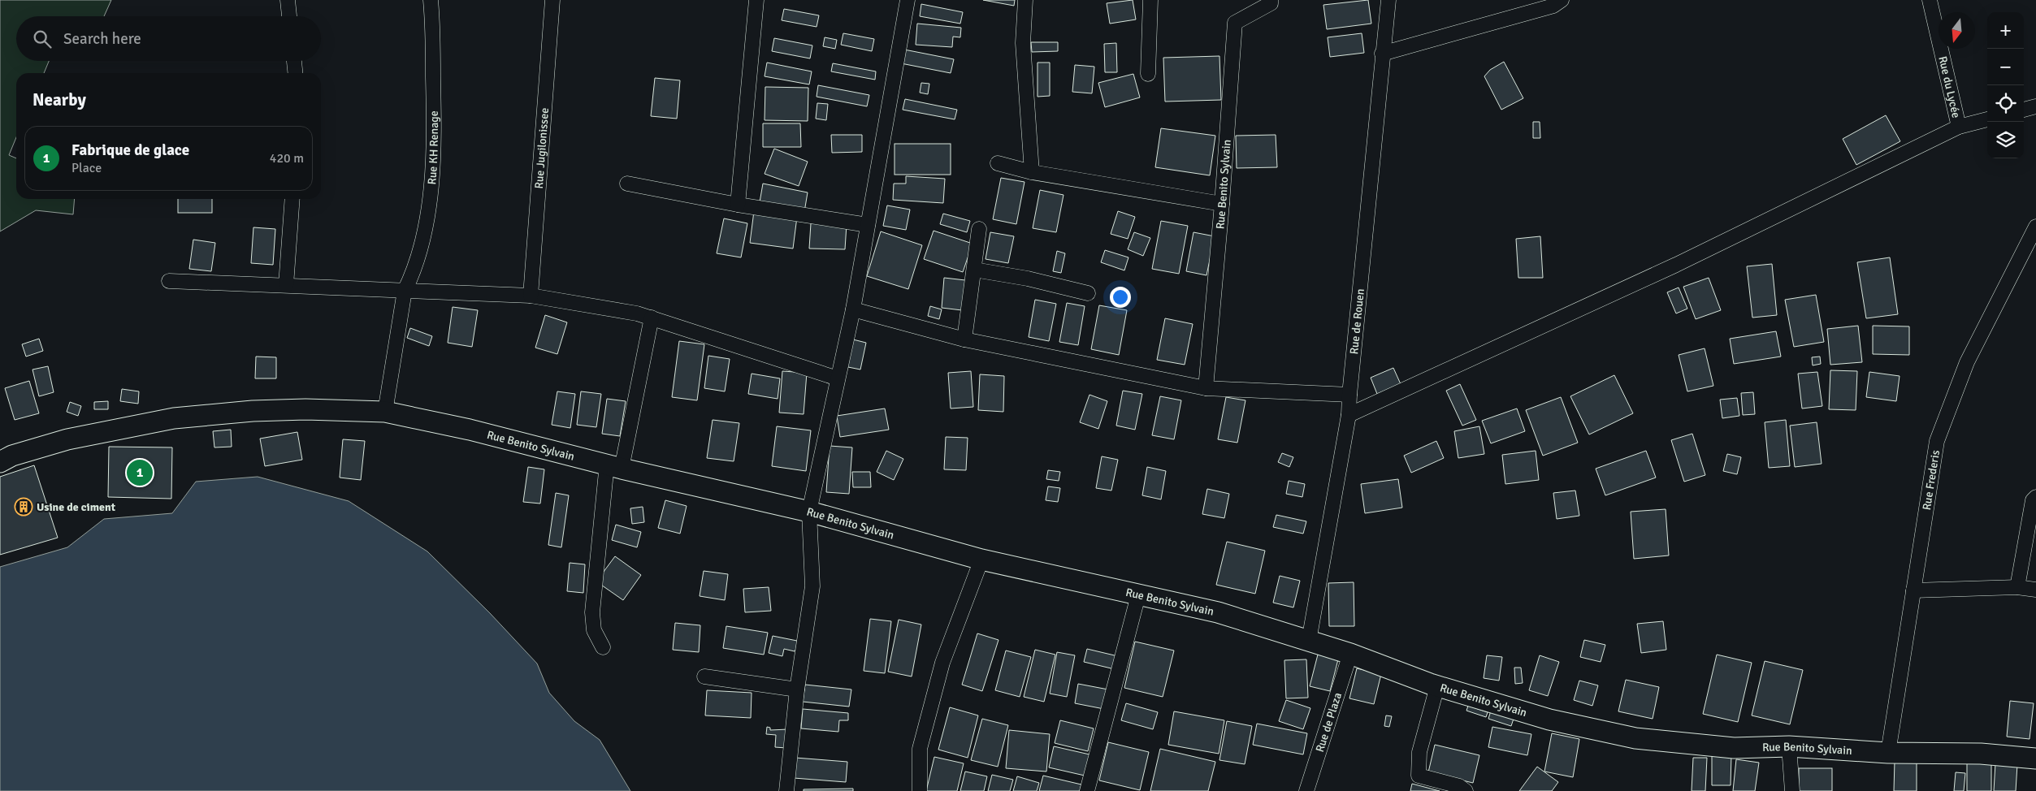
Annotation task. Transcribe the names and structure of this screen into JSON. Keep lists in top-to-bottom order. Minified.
{"streets":{"main road":["Rue Benito Sylvain"],"street":["Rue du Lycée","Rue KH Renage","Rue Jugilonissee","Rue de Rouen","Rue Frederis","Rue de Plaza"]},"crossings":[["Rue KH Renage","Rue Benito Sylvain"],["Rue Benito Sylvain","Rue de Rouen"],["Rue Benito Sylvain","Rue Frederis"],["Rue Benito Sylvain","Rue de Plaza"]],"places":{"building":["Usine de ciment"]},"north":"bottom","page":{"map_buttons":["+","−"],"search":"Search here","heading":"Nearby","list":[{"mark":"1","name":"Fabrique de glace","note":"Place","value":"420 m"}],"pins":"1"}}
